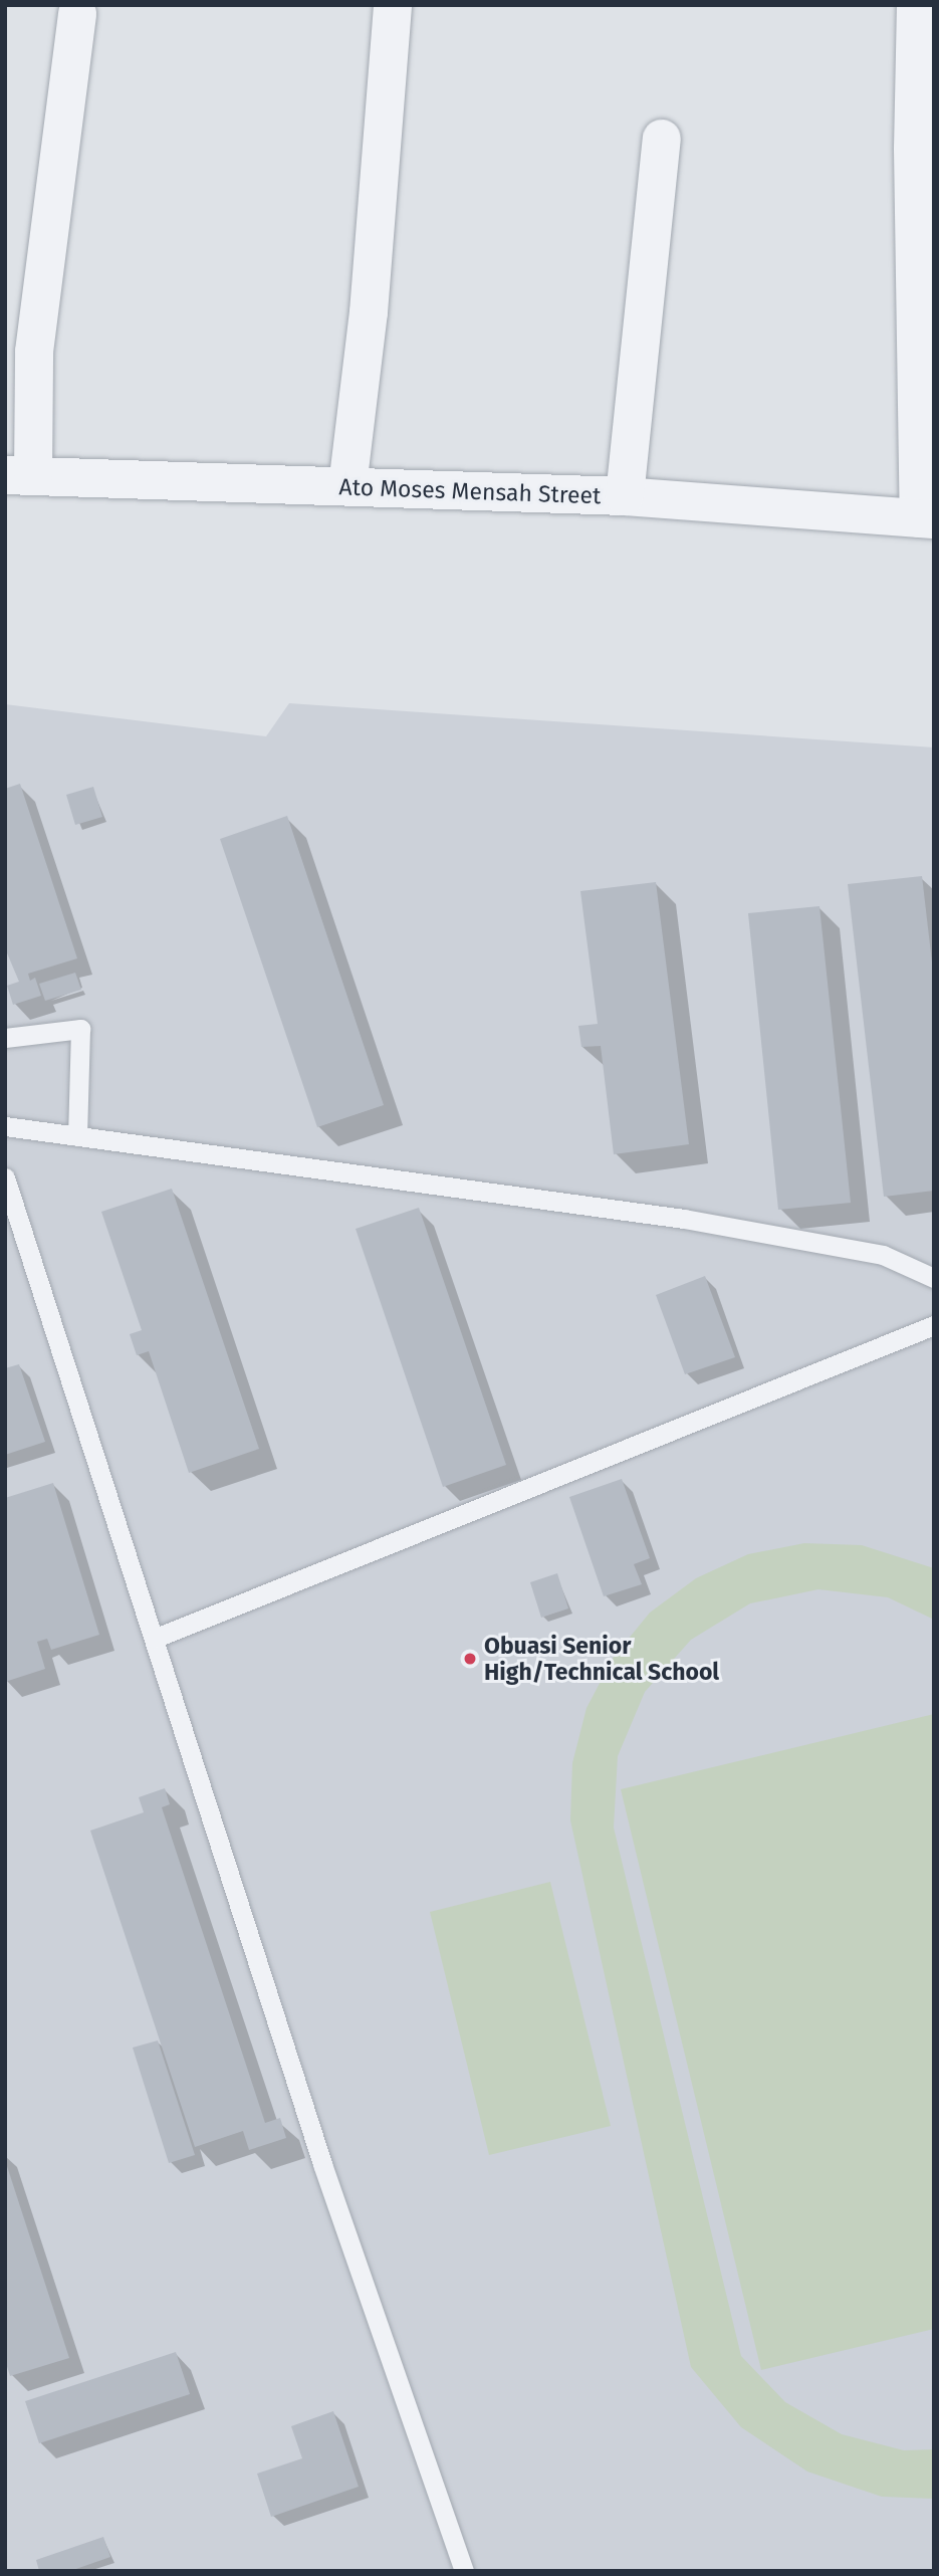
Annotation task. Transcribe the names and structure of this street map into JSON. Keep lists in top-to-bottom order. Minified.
{"streets":{"street":["Ato Moses Mensah Street"]},"places":["Obuasi Senior High/Technical School"]}
